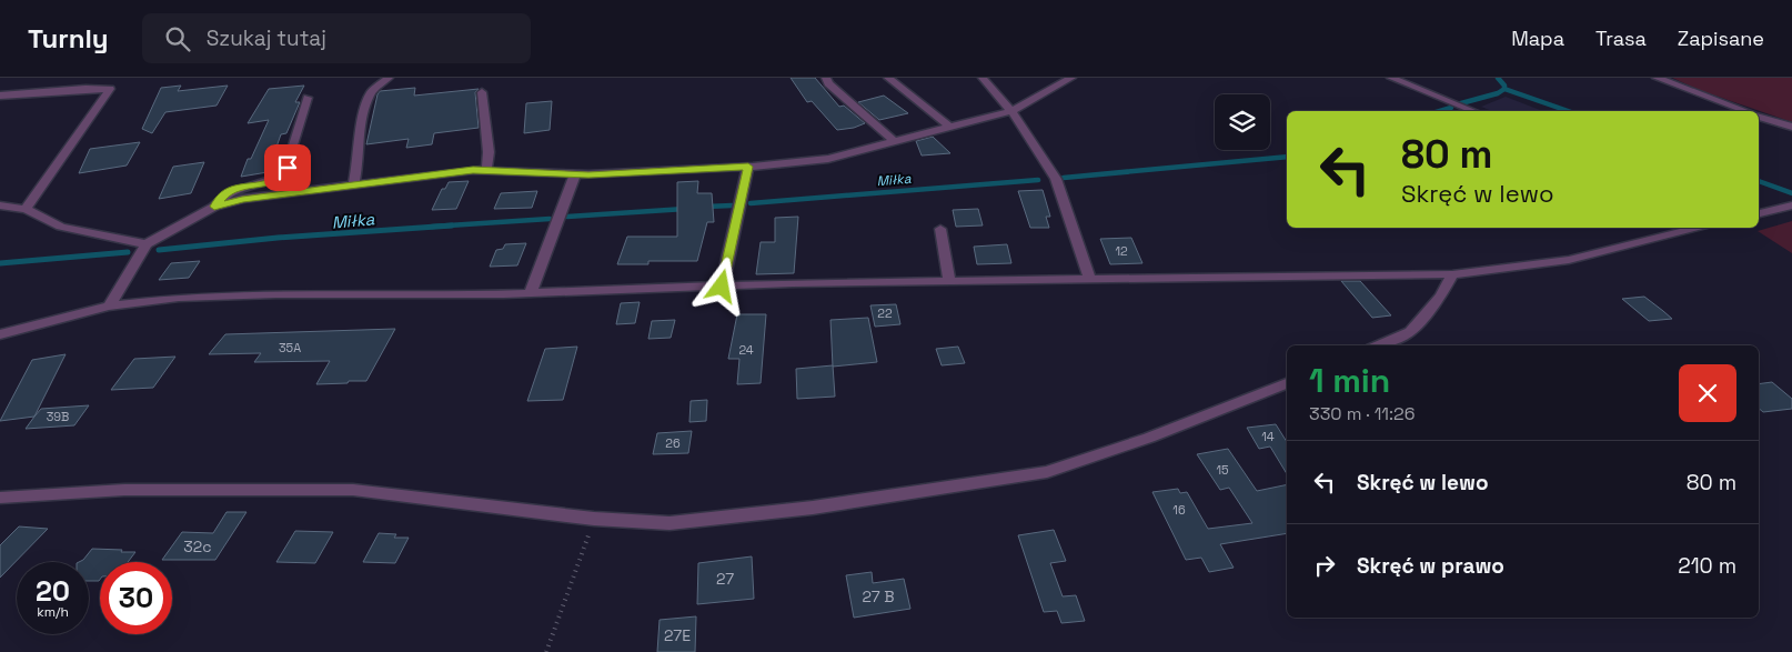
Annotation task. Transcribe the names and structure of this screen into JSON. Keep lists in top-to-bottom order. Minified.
{"water":["Miłka"],"house_numbers":["12","22","35A","24","39B","14","26","15","16","32c","27","27 B","27E"],"page":{"header":"Turnly","search":"Szukaj tutaj","nav":["Mapa","Trasa","Zapisane"],"turn":["80 m","Skręć w lewo"],"heading":["1 min","330 m · 11:26"],"list":[{"name":"Skręć w lewo","value":"80 m"},{"name":"Skręć w prawo","value":"210 m"}],"speed":"20 km/h","limit":"30"}}
